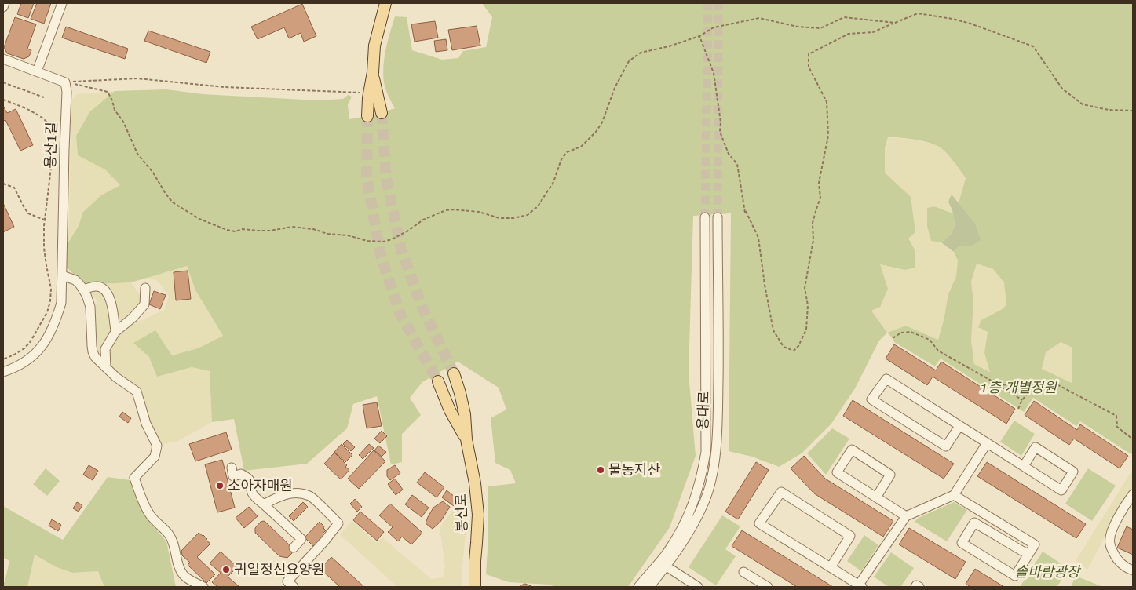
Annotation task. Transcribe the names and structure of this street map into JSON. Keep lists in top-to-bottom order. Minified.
{"streets":{"main road":["봉선로"],"street":["용산1길","용대로"]},"parks":["1층 개별정원","솔바람광장"],"places":["물동지산","소아자매원","귀일정신요양원"]}
